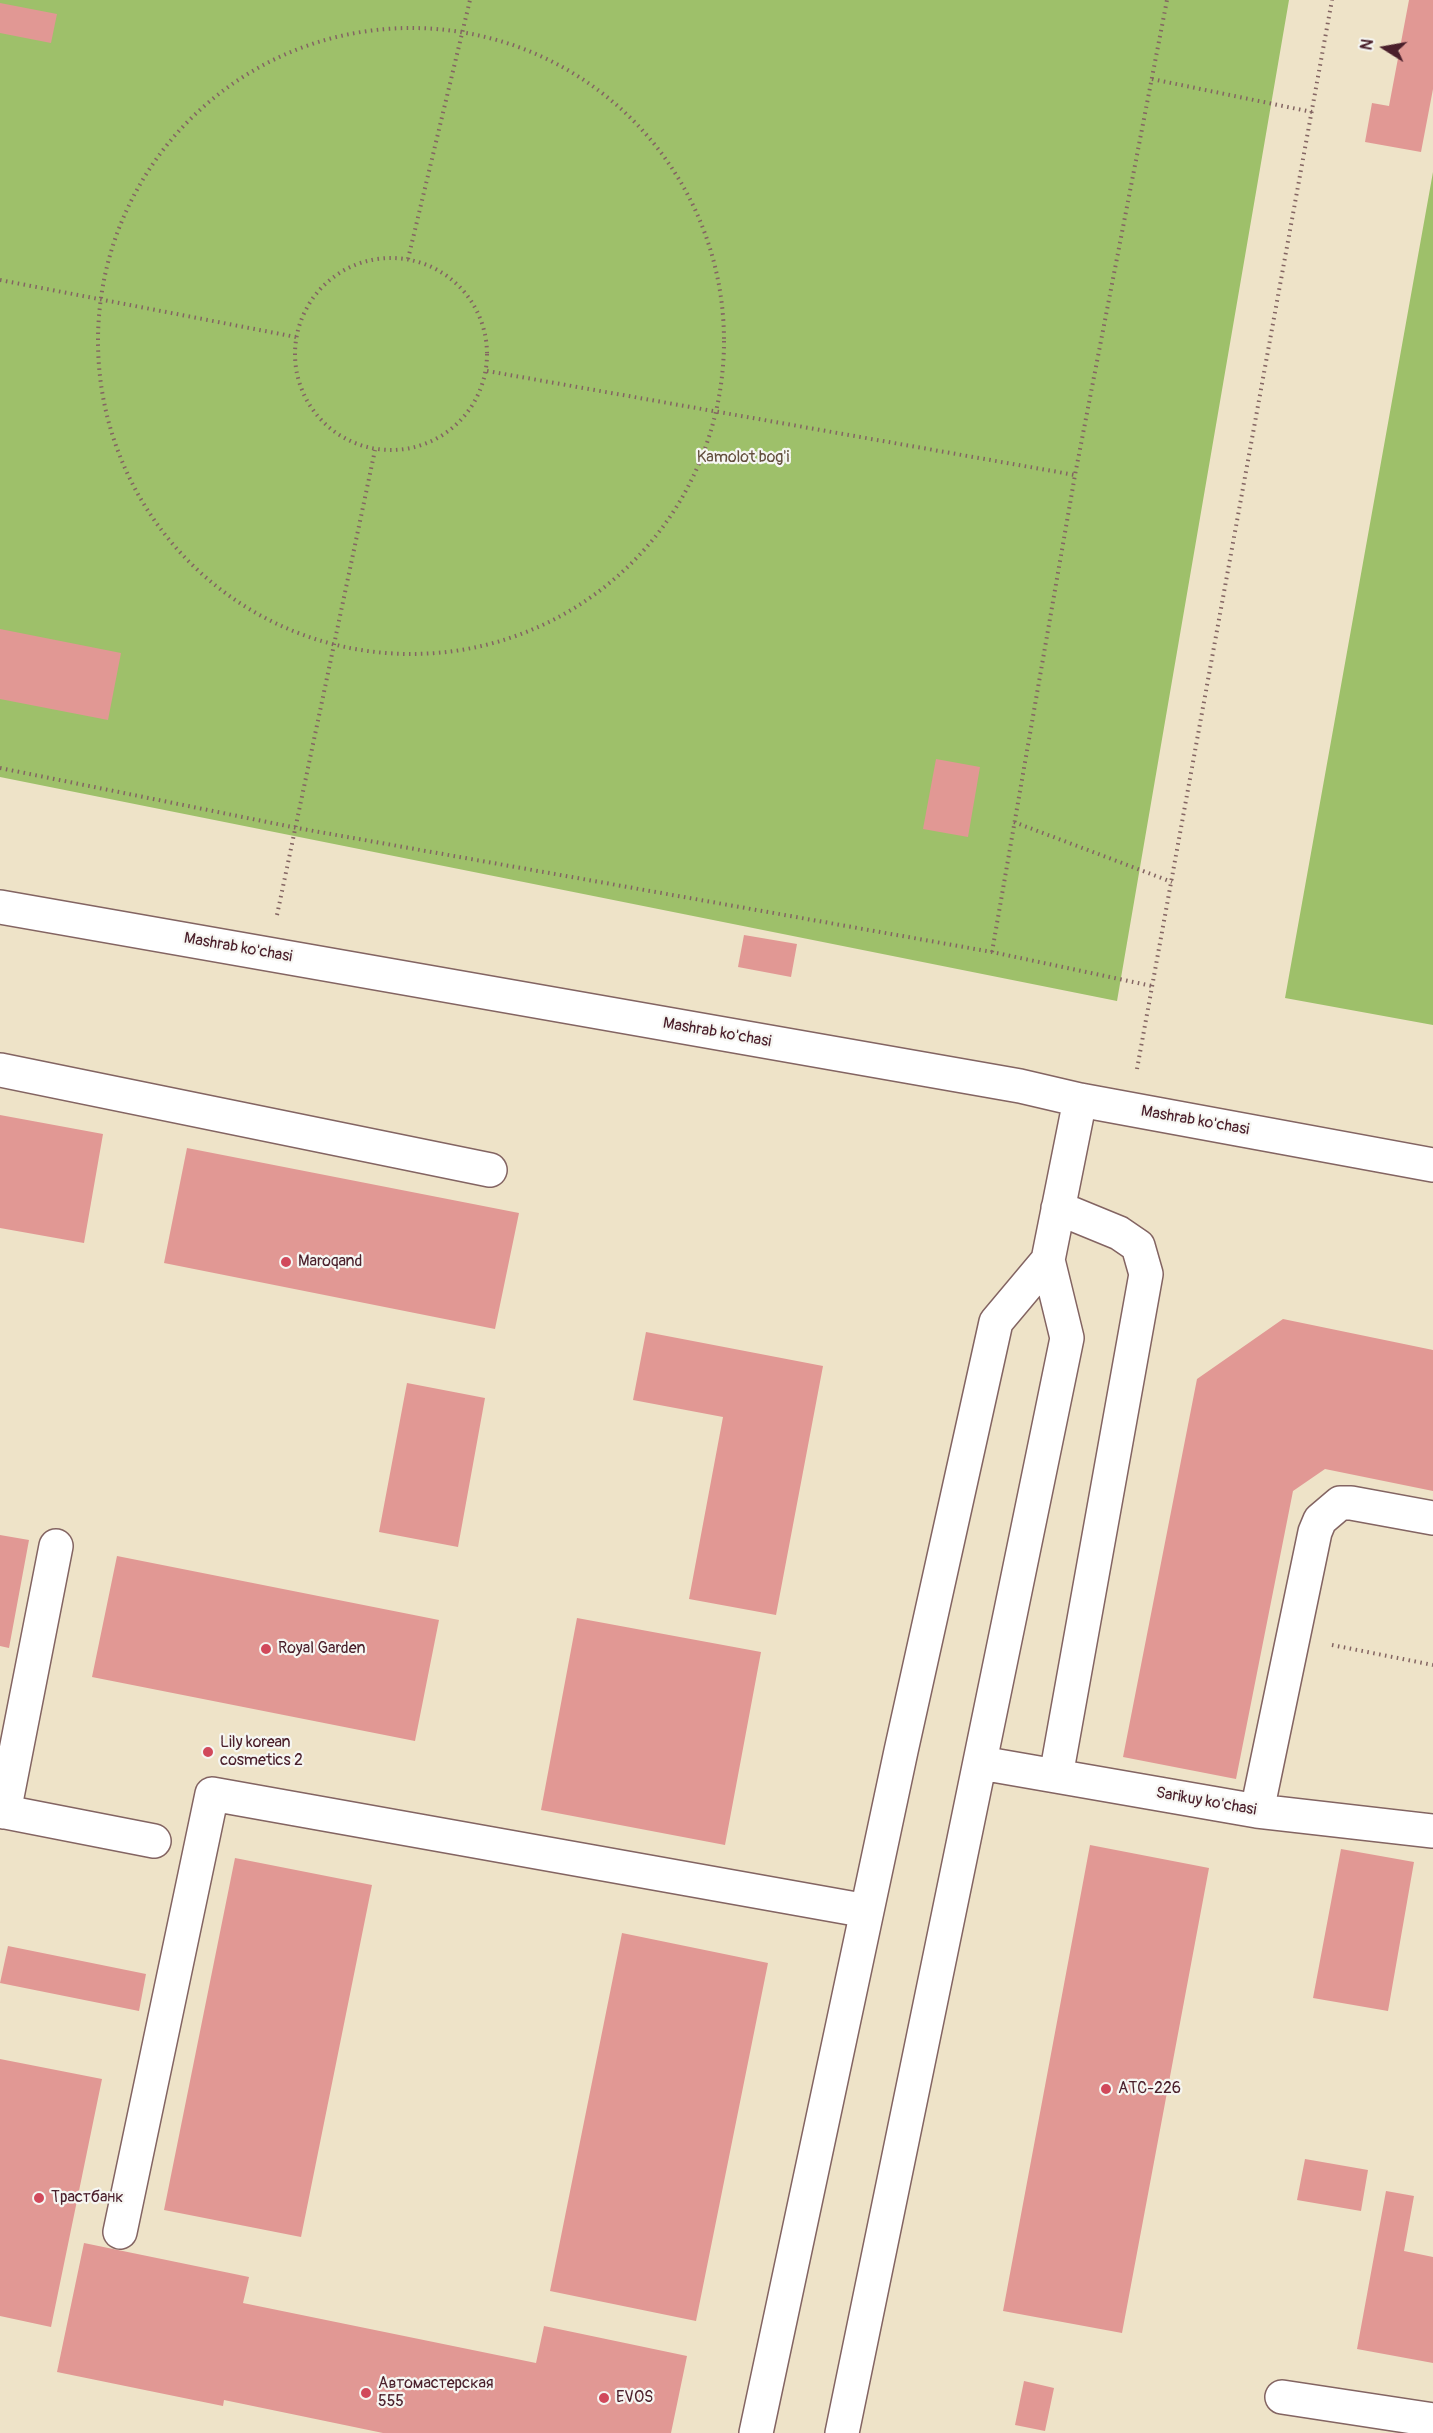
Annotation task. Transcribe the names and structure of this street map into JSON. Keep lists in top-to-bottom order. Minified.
{"streets":{"street":["Mashrab ko'chasi","Sarikuy ko'chasi"]},"parks":["Kamolot bog'i"],"places":["Maroqand","Royal Garden","Lily korean cosmetics 2","АТС-226","Трастбанк","Автомастерская 555","EVOS"],"north":"left"}
